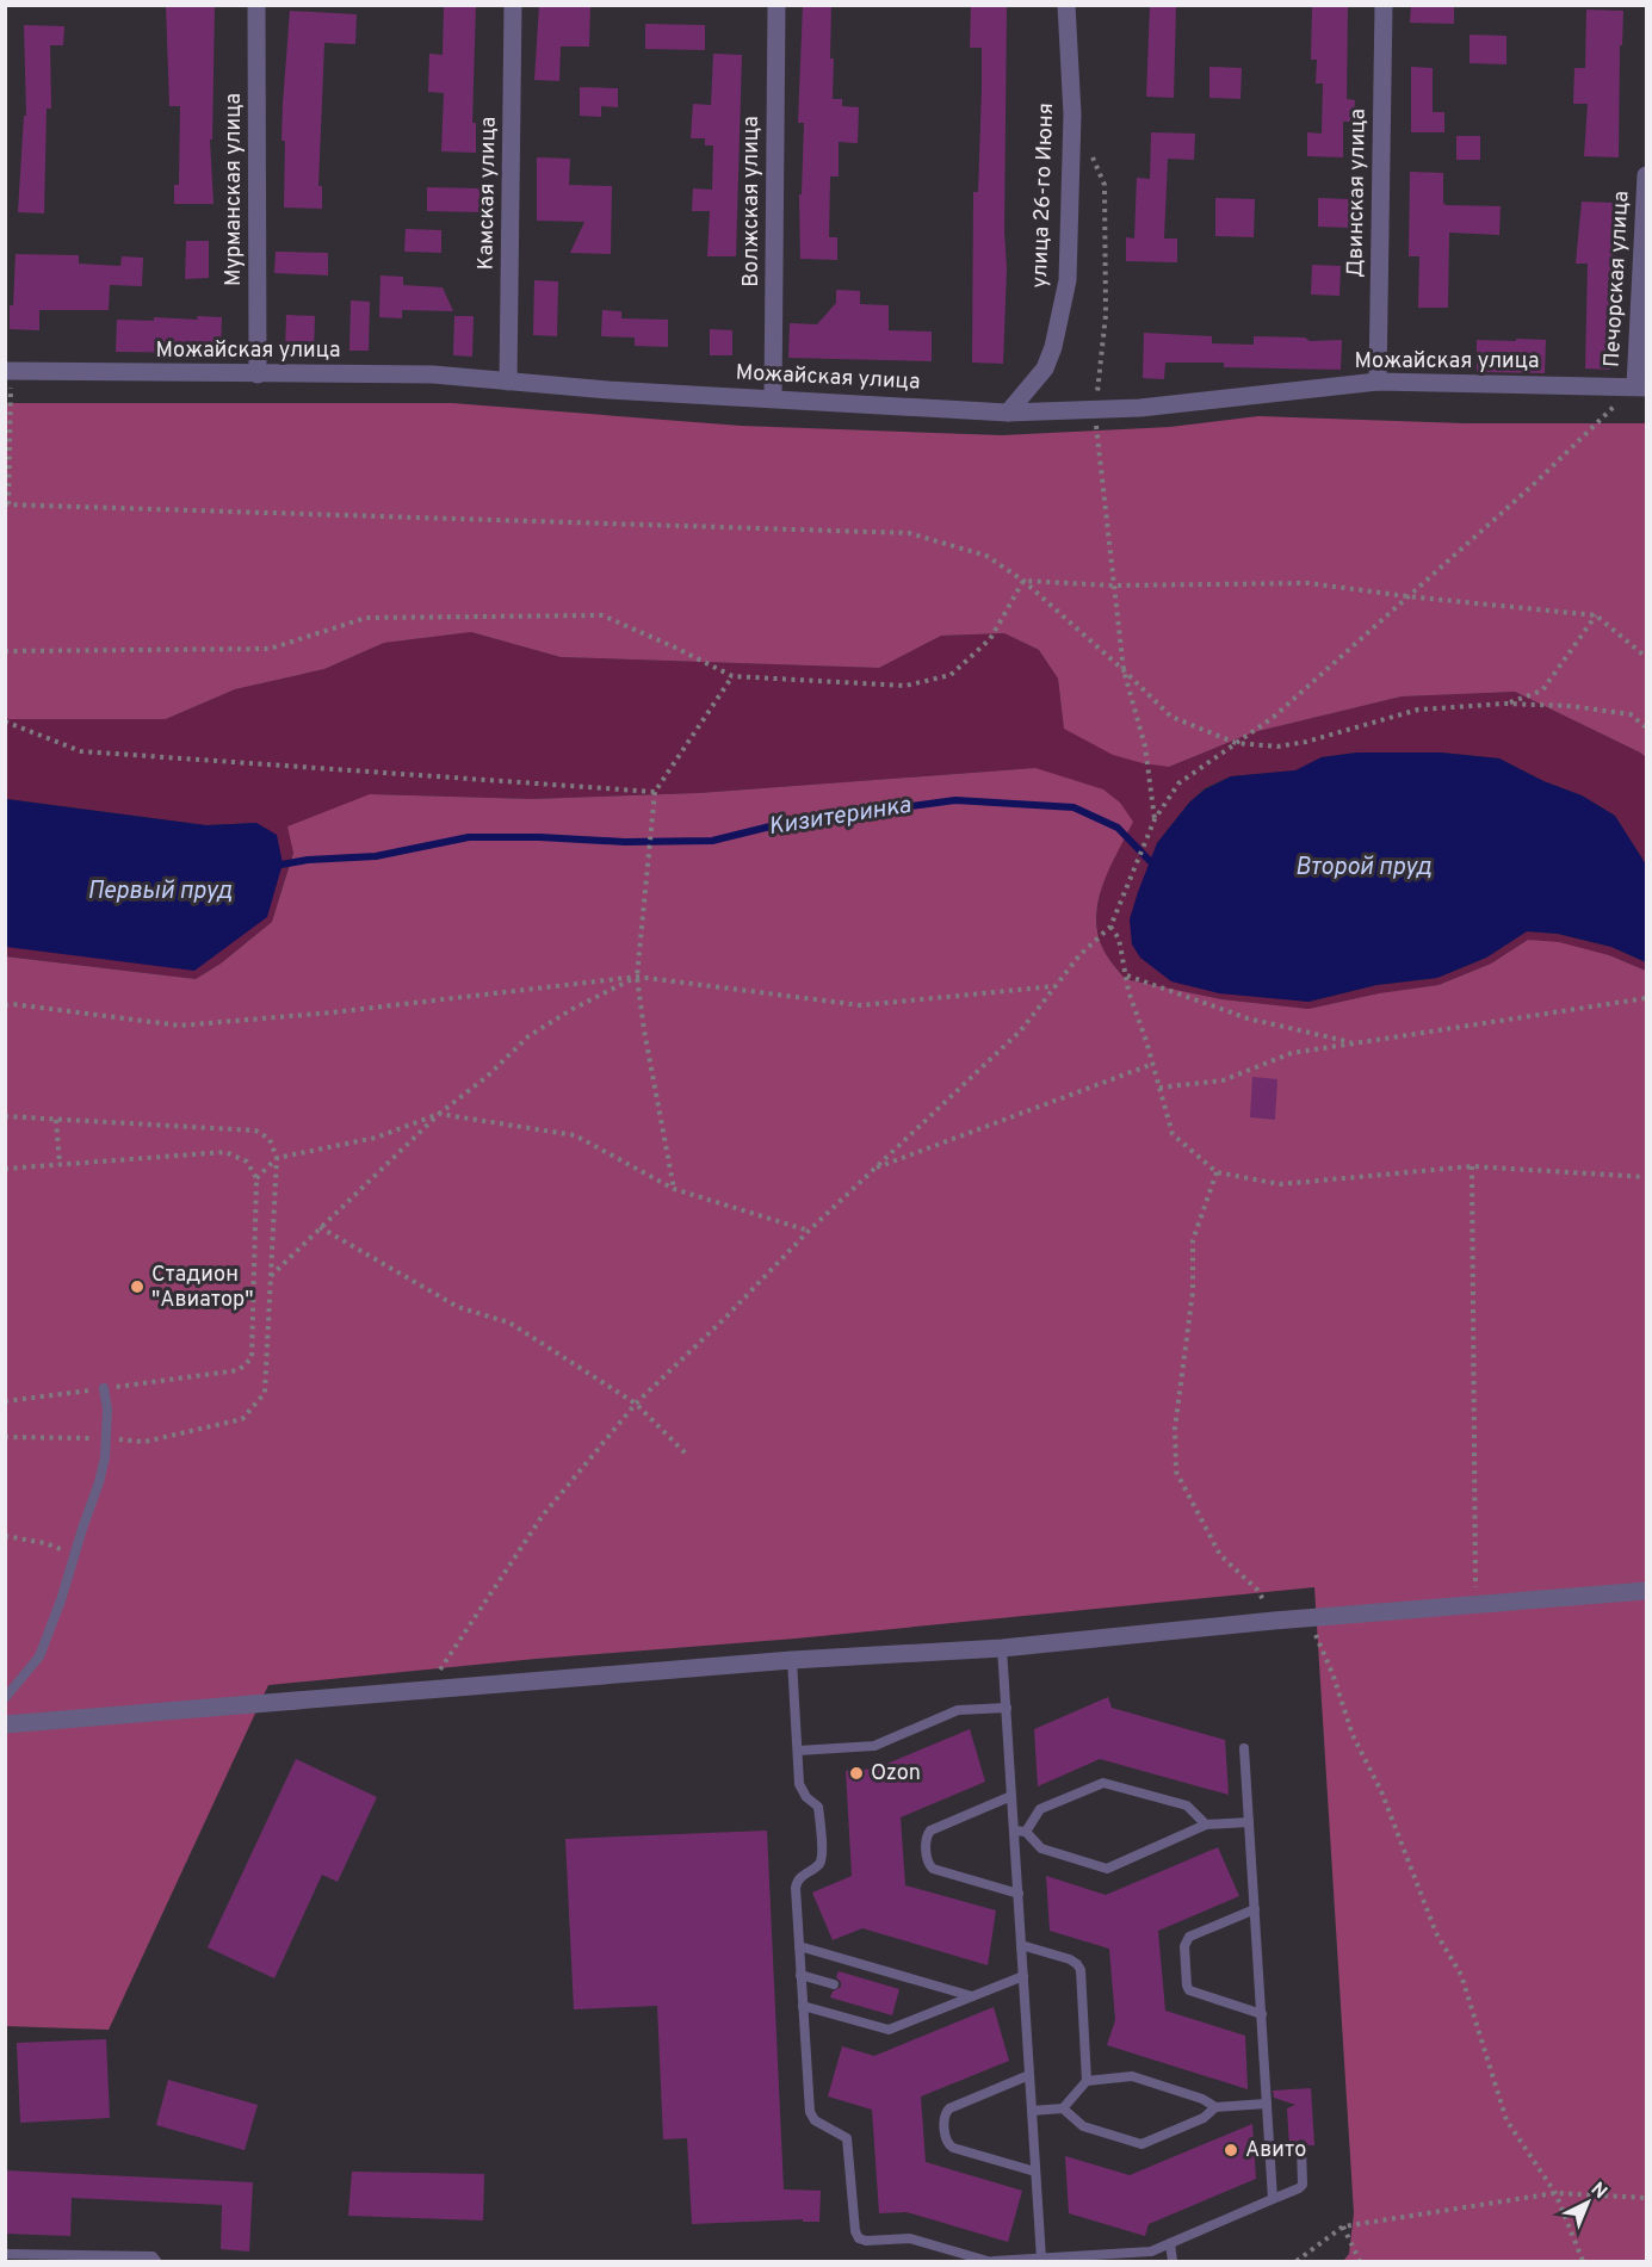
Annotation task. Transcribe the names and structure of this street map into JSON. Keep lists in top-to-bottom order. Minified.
{"streets":{"street":["Мурманская улица","Камская улица","Двинская улица","улица 26-го Июня","Волжская улица","Печорская улица","Можайская улица"]},"crossings":[["Мурманская улица","Можайская улица"],["Камская улица","Можайская улица"],["Двинская улица","Можайская улица"],["улица 26-го Июня","Можайская улица"],["Волжская улица","Можайская улица"],["Печорская улица","Можайская улица"]],"water":["Кизитеринка","Второй пруд","Первый пруд"],"places":["Стадион \"Авиатор\"","Ozon","Авито"],"north":"top right"}
